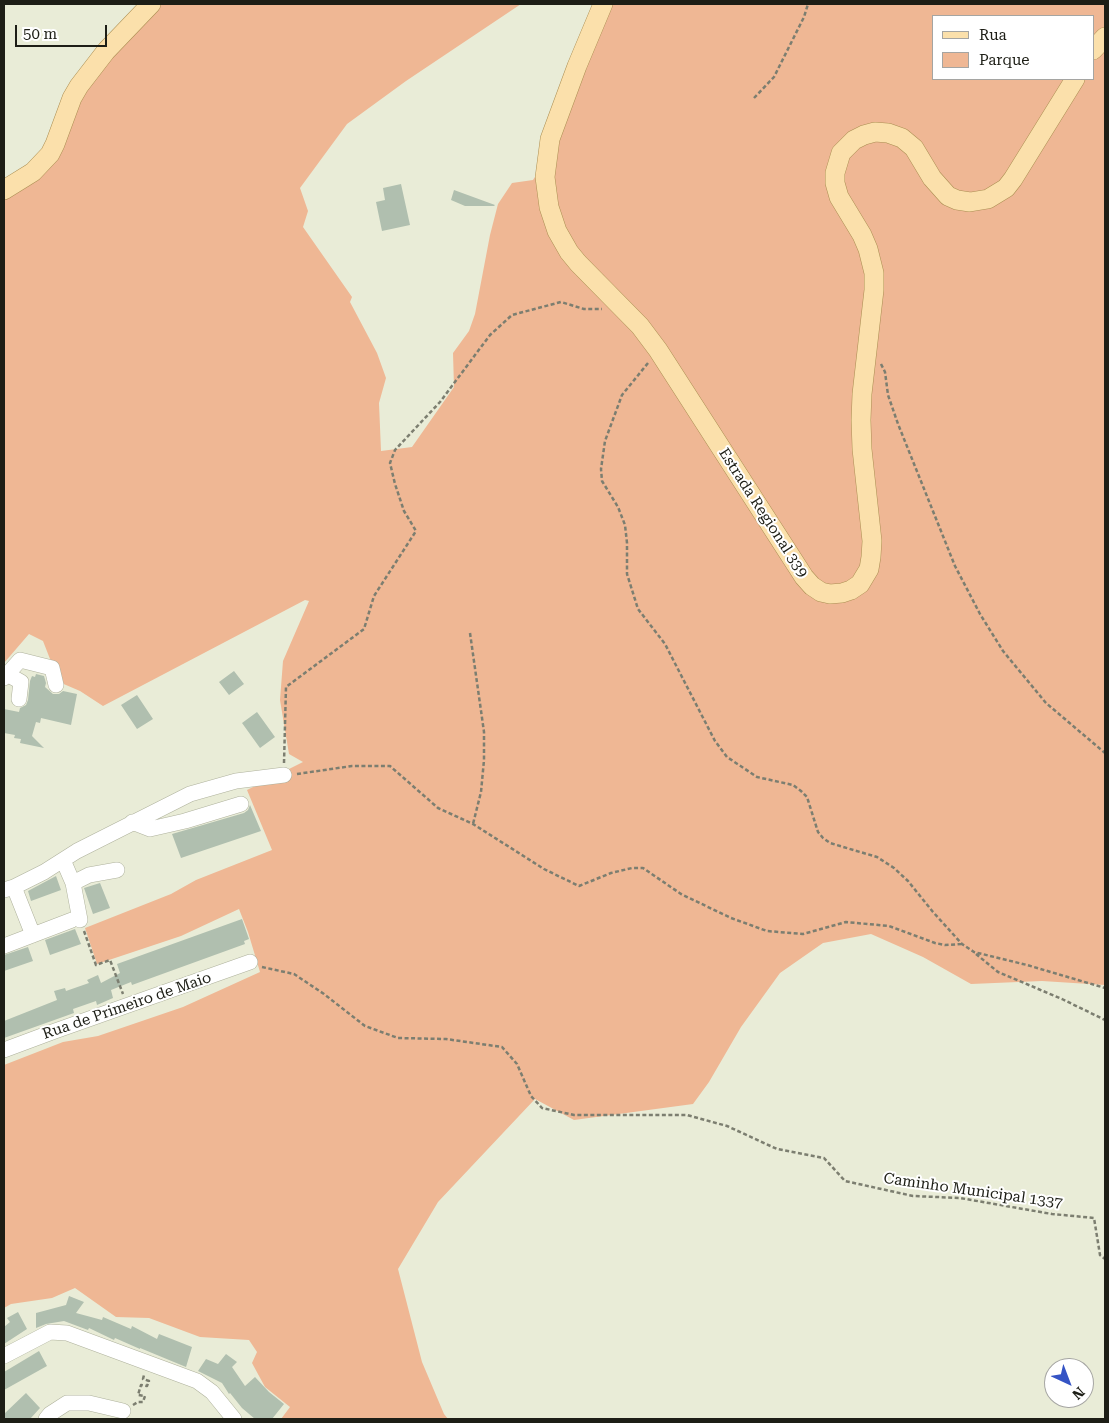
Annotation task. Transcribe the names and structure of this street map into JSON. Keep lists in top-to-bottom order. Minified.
{"streets":{"main road":["Estrada Regional 339"],"street":["Rua de Primeiro de Maio"],"path":["Caminho Municipal 1337"]},"crossings":[["Rua de Primeiro de Maio","Caminho Municipal 1337"]],"legend":["Rua","Parque"],"scale_bar":"50 m","north":"bottom right"}
